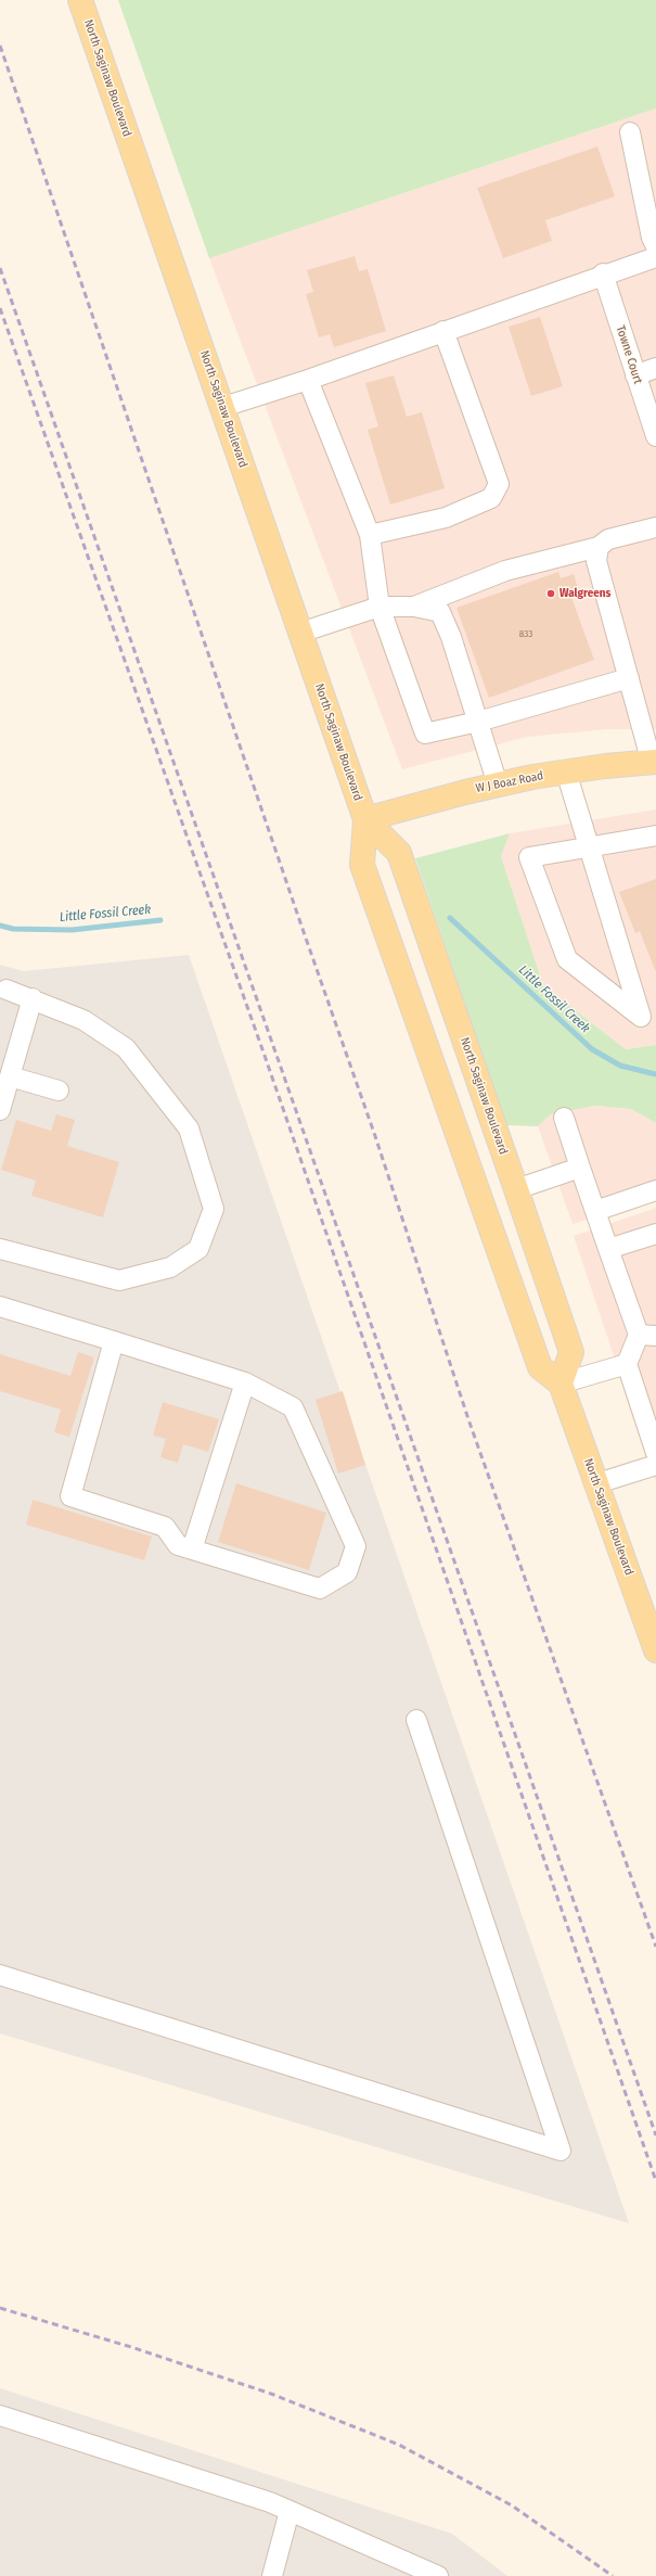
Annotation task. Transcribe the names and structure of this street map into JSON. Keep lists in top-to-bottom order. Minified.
{"streets":{"main road":["North Saginaw Boulevard","W J Boaz Road"],"street":["Towne Court"]},"crossings":[["North Saginaw Boulevard","W J Boaz Road"]],"water":["Little Fossil Creek"],"places":["Walgreens"],"house_numbers":["833"]}
